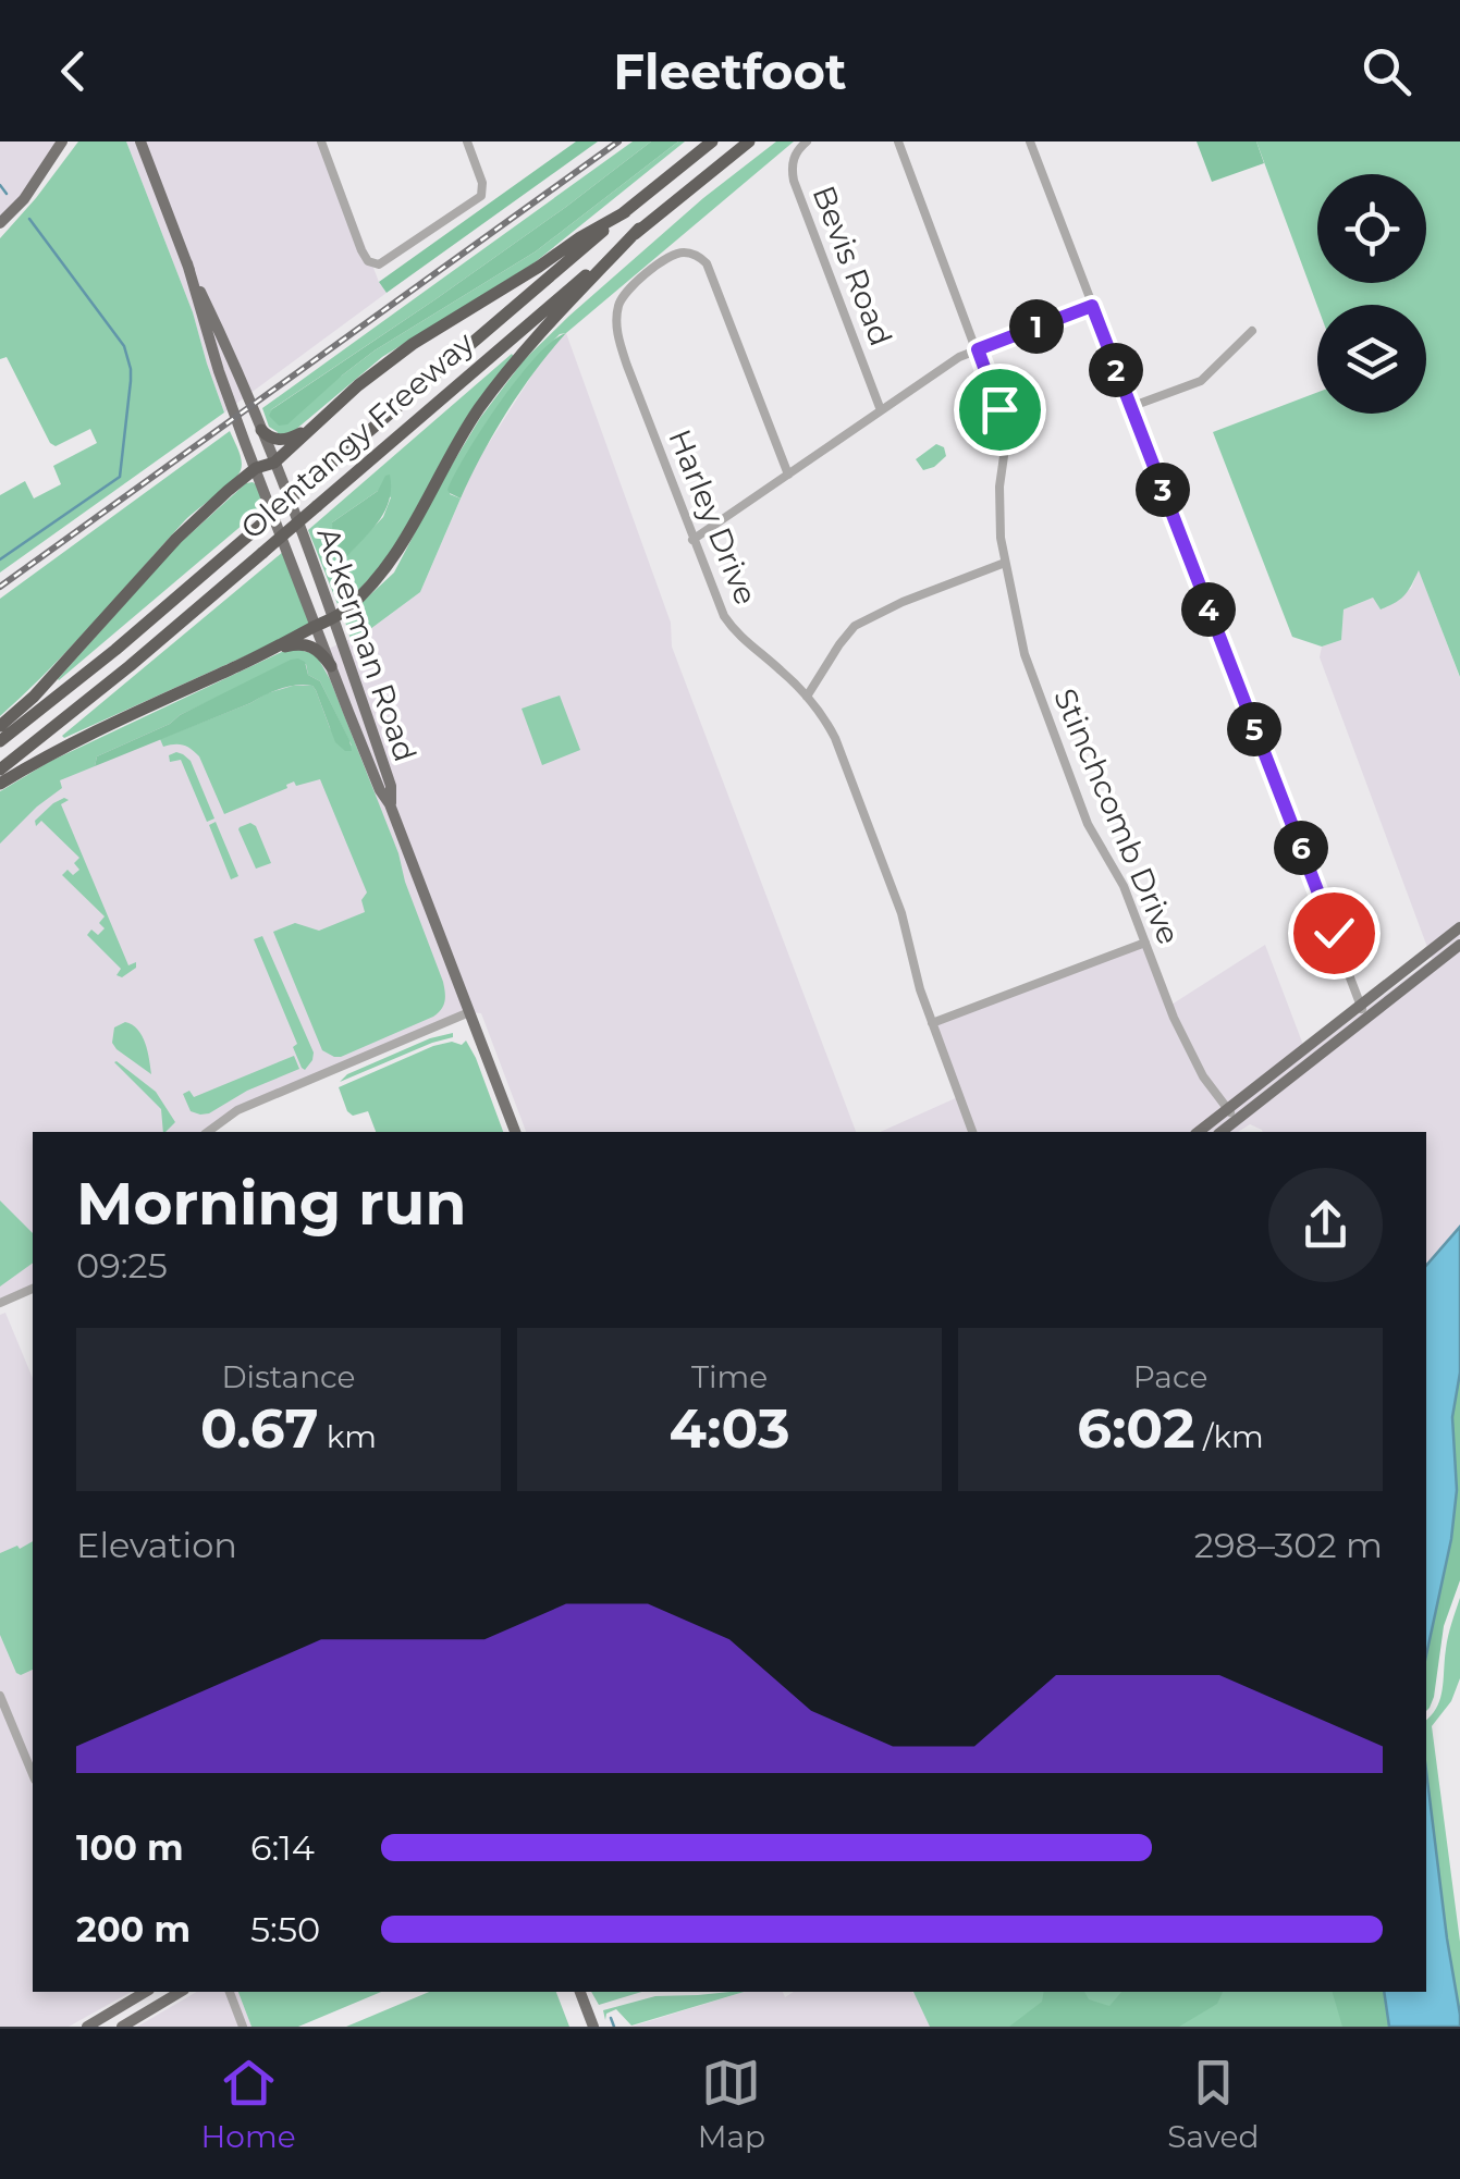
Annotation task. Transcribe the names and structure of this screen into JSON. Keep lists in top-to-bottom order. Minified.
{"streets":{"highway":["Olentangy Freeway"],"main road":["Ackerman Road"],"street":["Bevis Road","Harley Drive","Stinchcomb Drive"]},"page":{"header":"Fleetfoot","pins":["1","2","3","4","5","6"],"heading":["Morning run","09:25"],"stats":[["Distance","0.67 km"],["Time","4:03"],["Pace","6:02 /km"]],"chart":["Elevation","298–302 m"],"list":[{"name":"100 m","note":"6:14"},{"name":"200 m","note":"5:50"}],"tabs":["Home","Map","Saved"]}}
